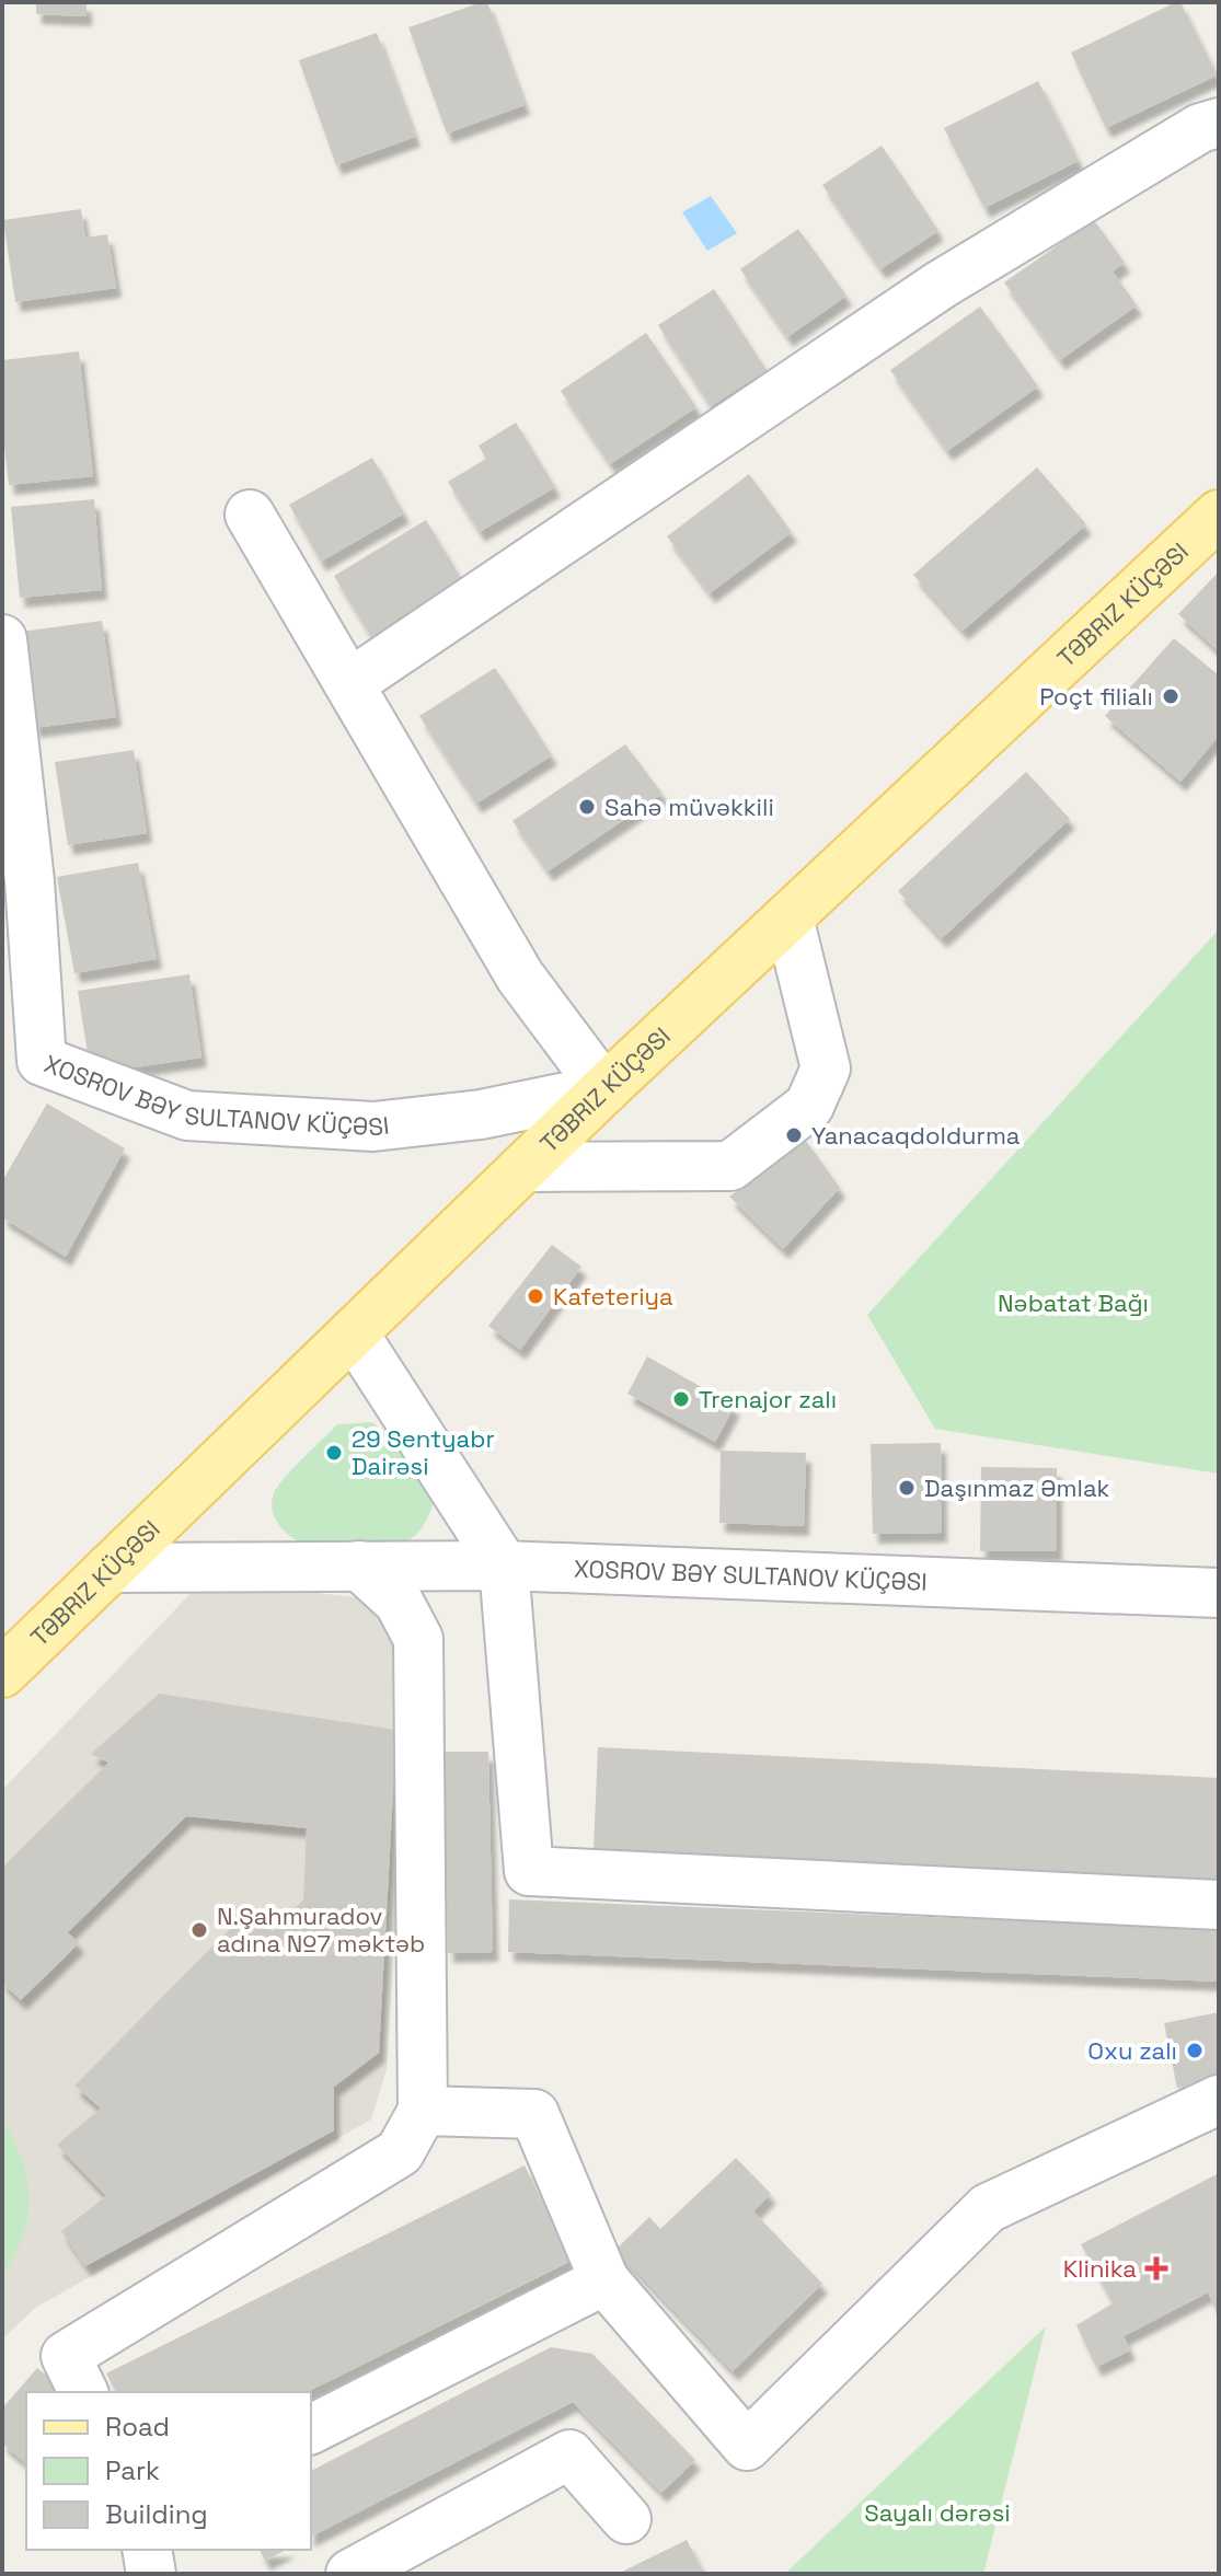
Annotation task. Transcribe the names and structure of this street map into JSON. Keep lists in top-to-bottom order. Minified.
{"streets":{"main road":["TƏBRIZ KÜÇƏSI"],"street":["XOSROV BƏY SULTANOV KÜÇƏSI"]},"crossings":[["TƏBRIZ KÜÇƏSI","XOSROV BƏY SULTANOV KÜÇƏSI"]],"parks":["Nəbatat Bağı","Sayalı dərəsi"],"places":{"other":["Poçt filialı","Sahə müvəkkili","Yanacaqdoldurma","Kafeteriya","Trenajor zalı","29 Sentyabr Dairəsi","Daşınmaz Əmlak","N.Şahmuradov adına №7 məktəb","Oxu zalı"],"health":["Klinika"]},"legend":["Road","Park","Building"]}
